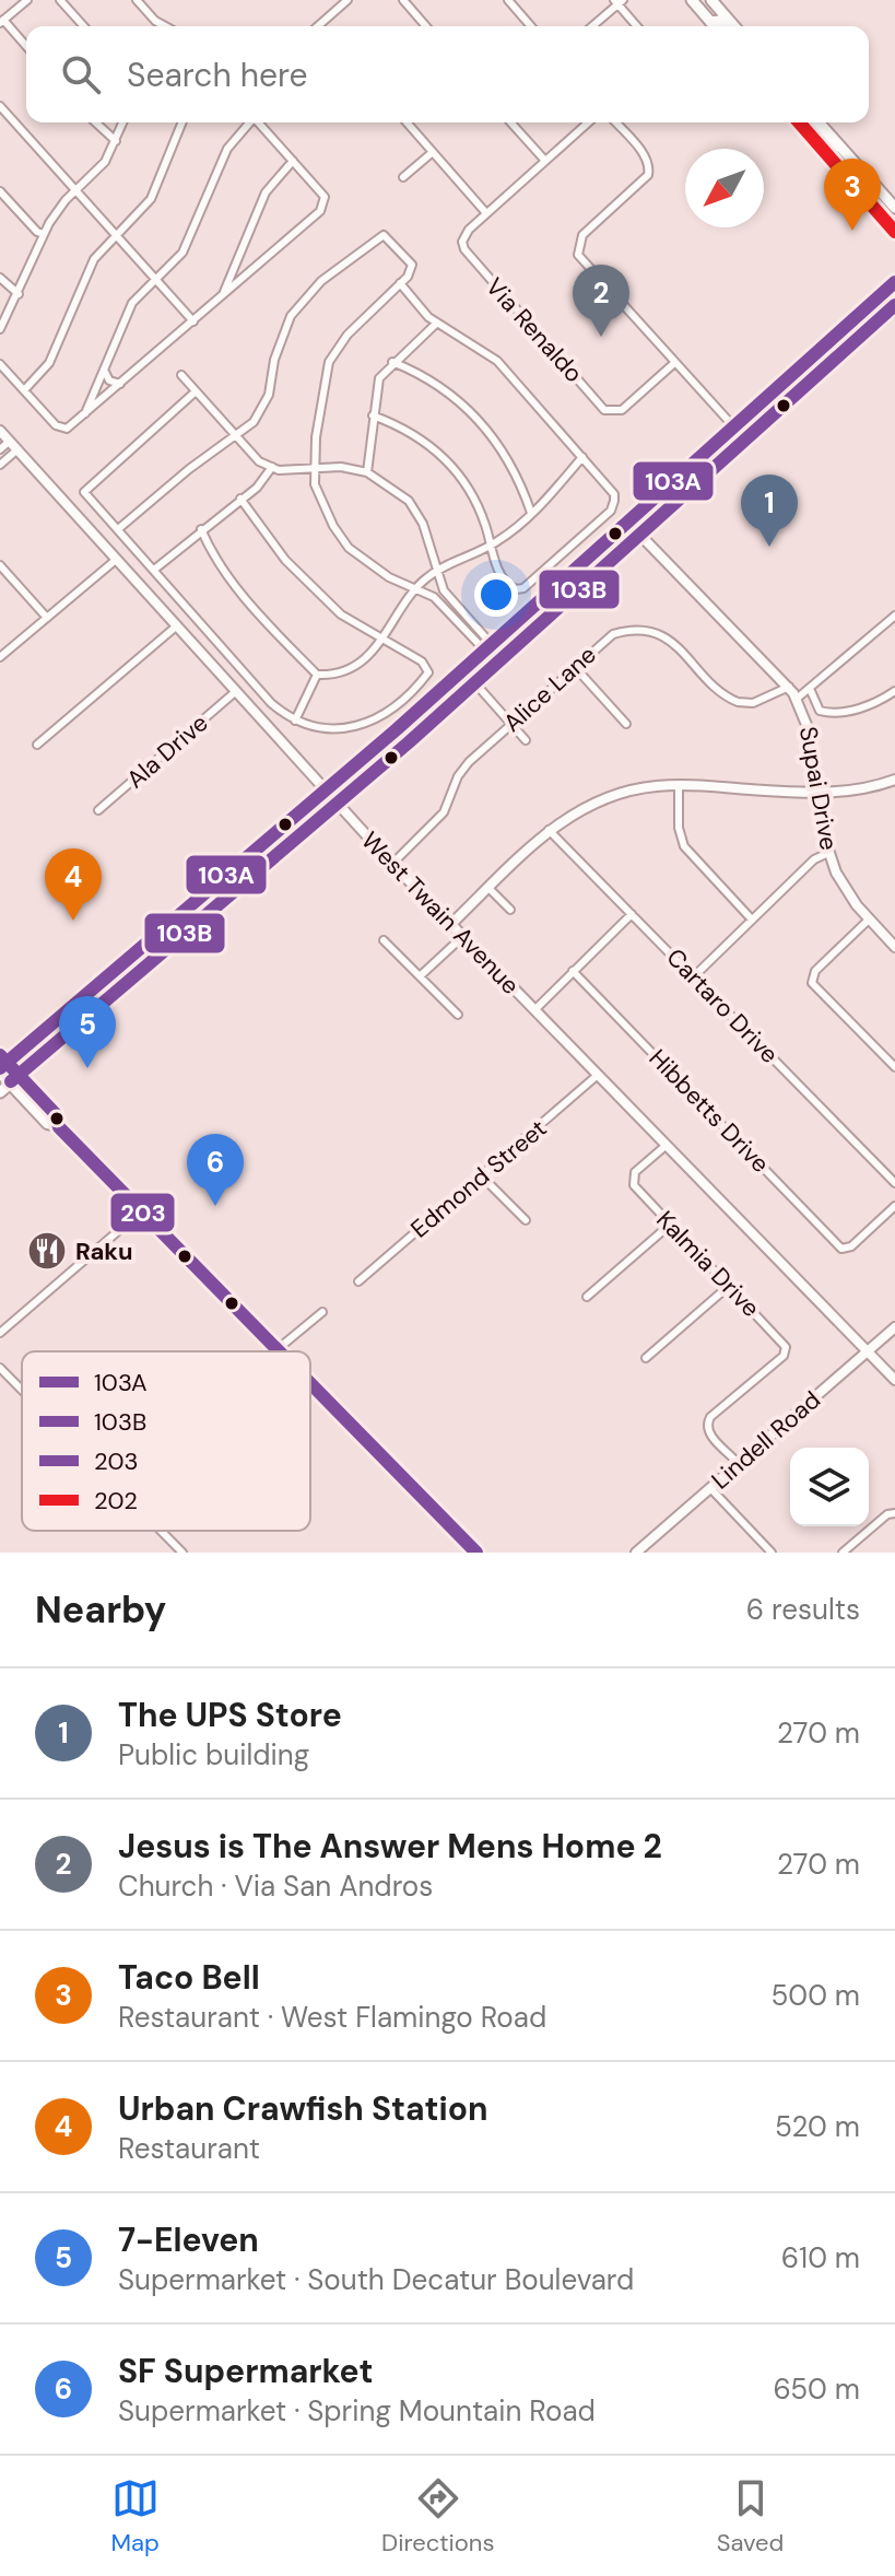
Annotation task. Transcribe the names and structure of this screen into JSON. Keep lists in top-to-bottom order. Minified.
{"streets":{"street":["Via Renaldo","Alice Lane","Ala Drive","Supai Drive","West Twain Avenue","Cartaro Drive","Hibbetts Drive","Edmond Street","Kalmia Drive","Lindell Road"]},"crossings":[["Alice Lane","Supai Drive"],["Alice Lane","West Twain Avenue"],["Ala Drive","West Twain Avenue"],["West Twain Avenue","Edmond Street"],["West Twain Avenue","Kalmia Drive"],["West Twain Avenue","Lindell Road"],["Kalmia Drive","Lindell Road"]],"places":{"restaurant":["Raku"]},"lines":["transit line 202","transit line 103A","transit line 103B","transit line 203"],"legend":["103A","103B","203","202"],"north":"bottom left","page":{"search":"Search here","pins":["3","2","1","4","5","6"],"heading":["Nearby","6 results"],"list":[{"mark":"1","name":"The UPS Store","note":"Public building","value":"270 m"},{"mark":"2","name":"Jesus is The Answer Mens Home 2","note":"Church · Via San Andros","value":"270 m"},{"mark":"3","name":"Taco Bell","note":"Restaurant · West Flamingo Road","value":"500 m"},{"mark":"4","name":"Urban Crawfish Station","note":"Restaurant","value":"520 m"},{"mark":"5","name":"7-Eleven","note":"Supermarket · South Decatur Boulevard","value":"610 m"},{"mark":"6","name":"SF Supermarket","note":"Supermarket · Spring Mountain Road","value":"650 m"}],"nav":["Map","Directions","Saved"]}}
